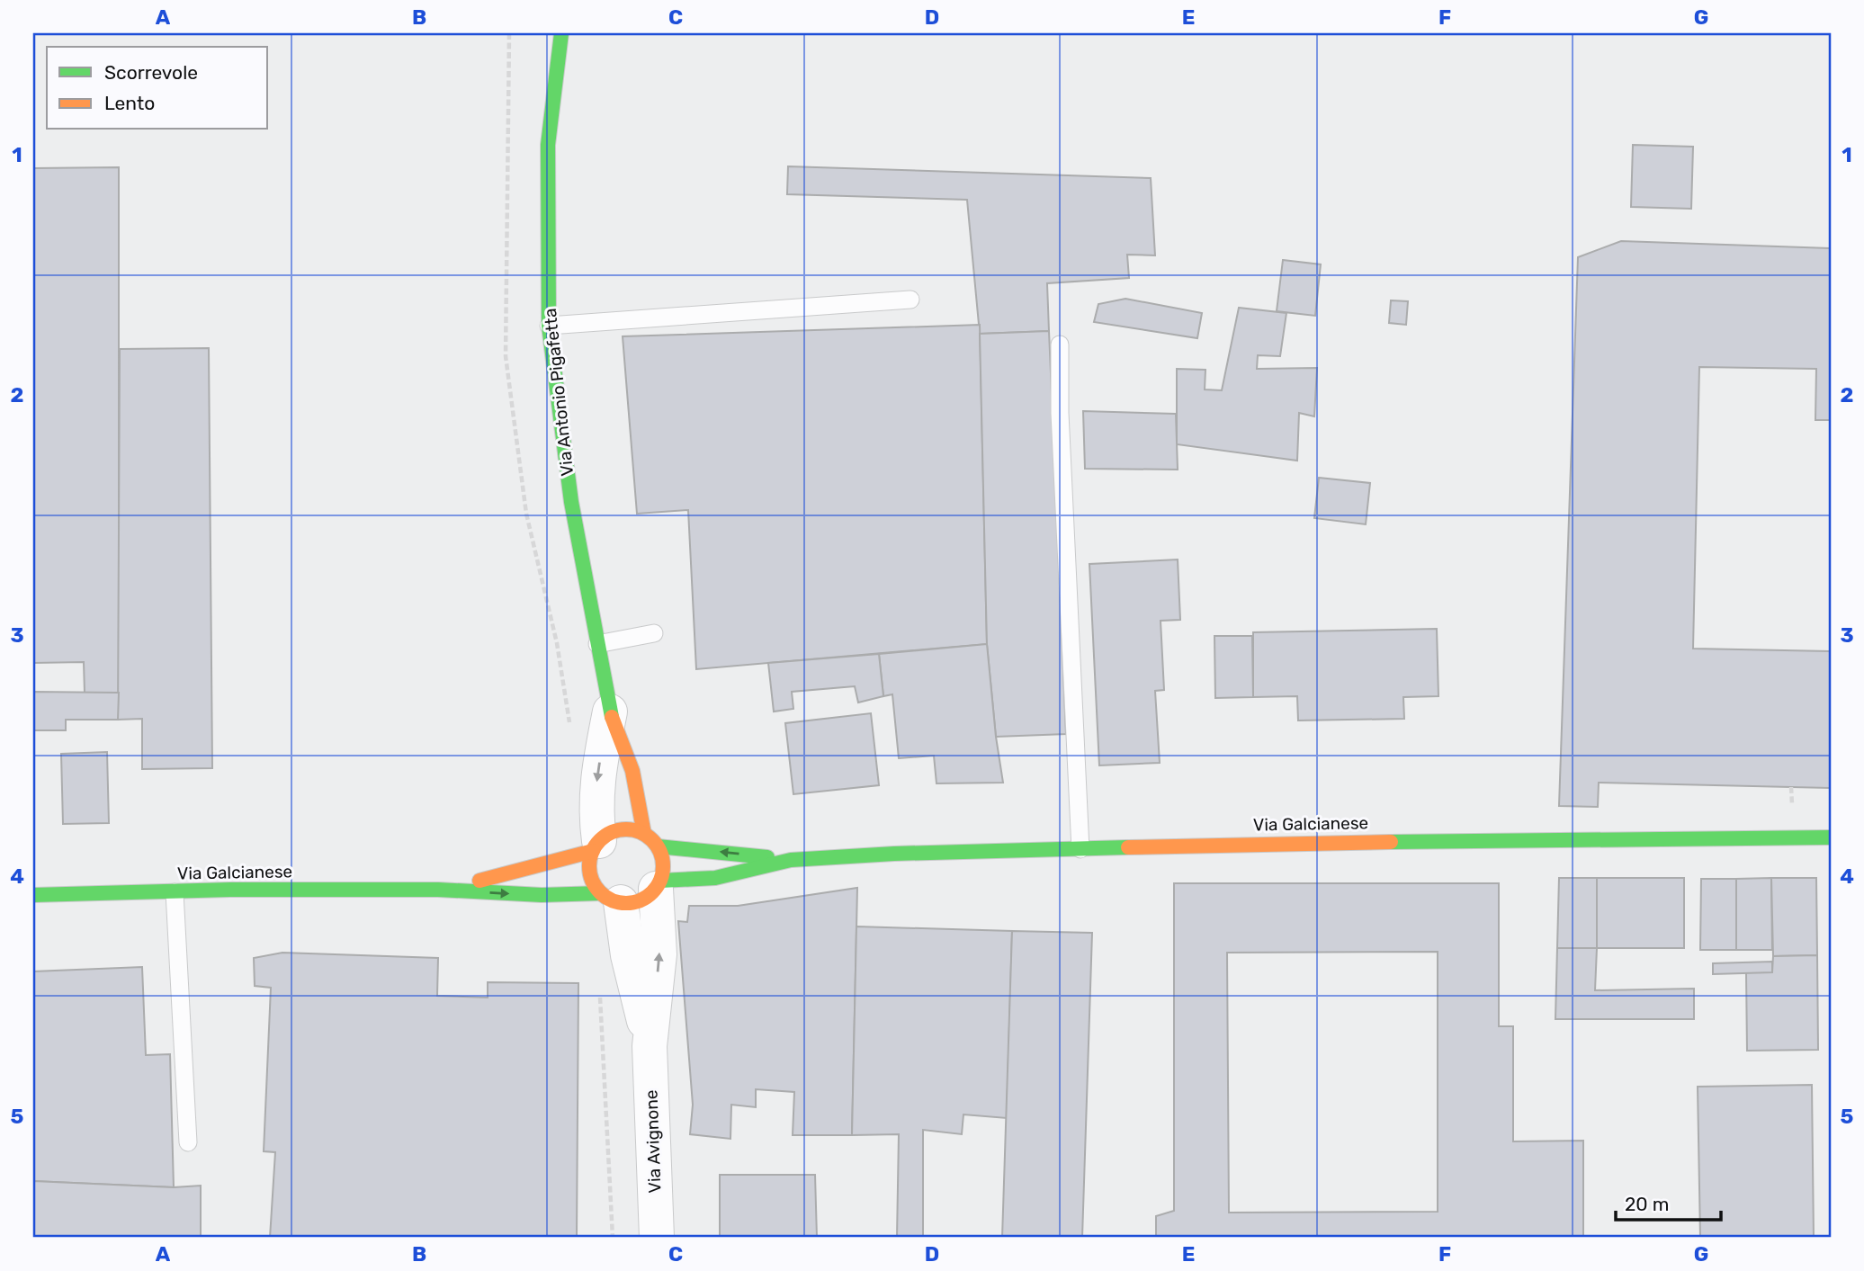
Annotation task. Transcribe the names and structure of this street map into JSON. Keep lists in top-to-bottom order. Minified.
{"streets":{"street":["Via Antonio Pigafetta","Via Galcianese","Via Avignone"]},"crossings":[["Via Antonio Pigafetta","Via Galcianese"],["Via Antonio Pigafetta","Via Avignone"],["Via Galcianese","Via Avignone"]],"legend":["Scorrevole","Lento"],"scale_bar":"20 m","grid":{"columns":["A","B","C","D","E","F","G"],"rows":["1","2","3","4","5"]}}
